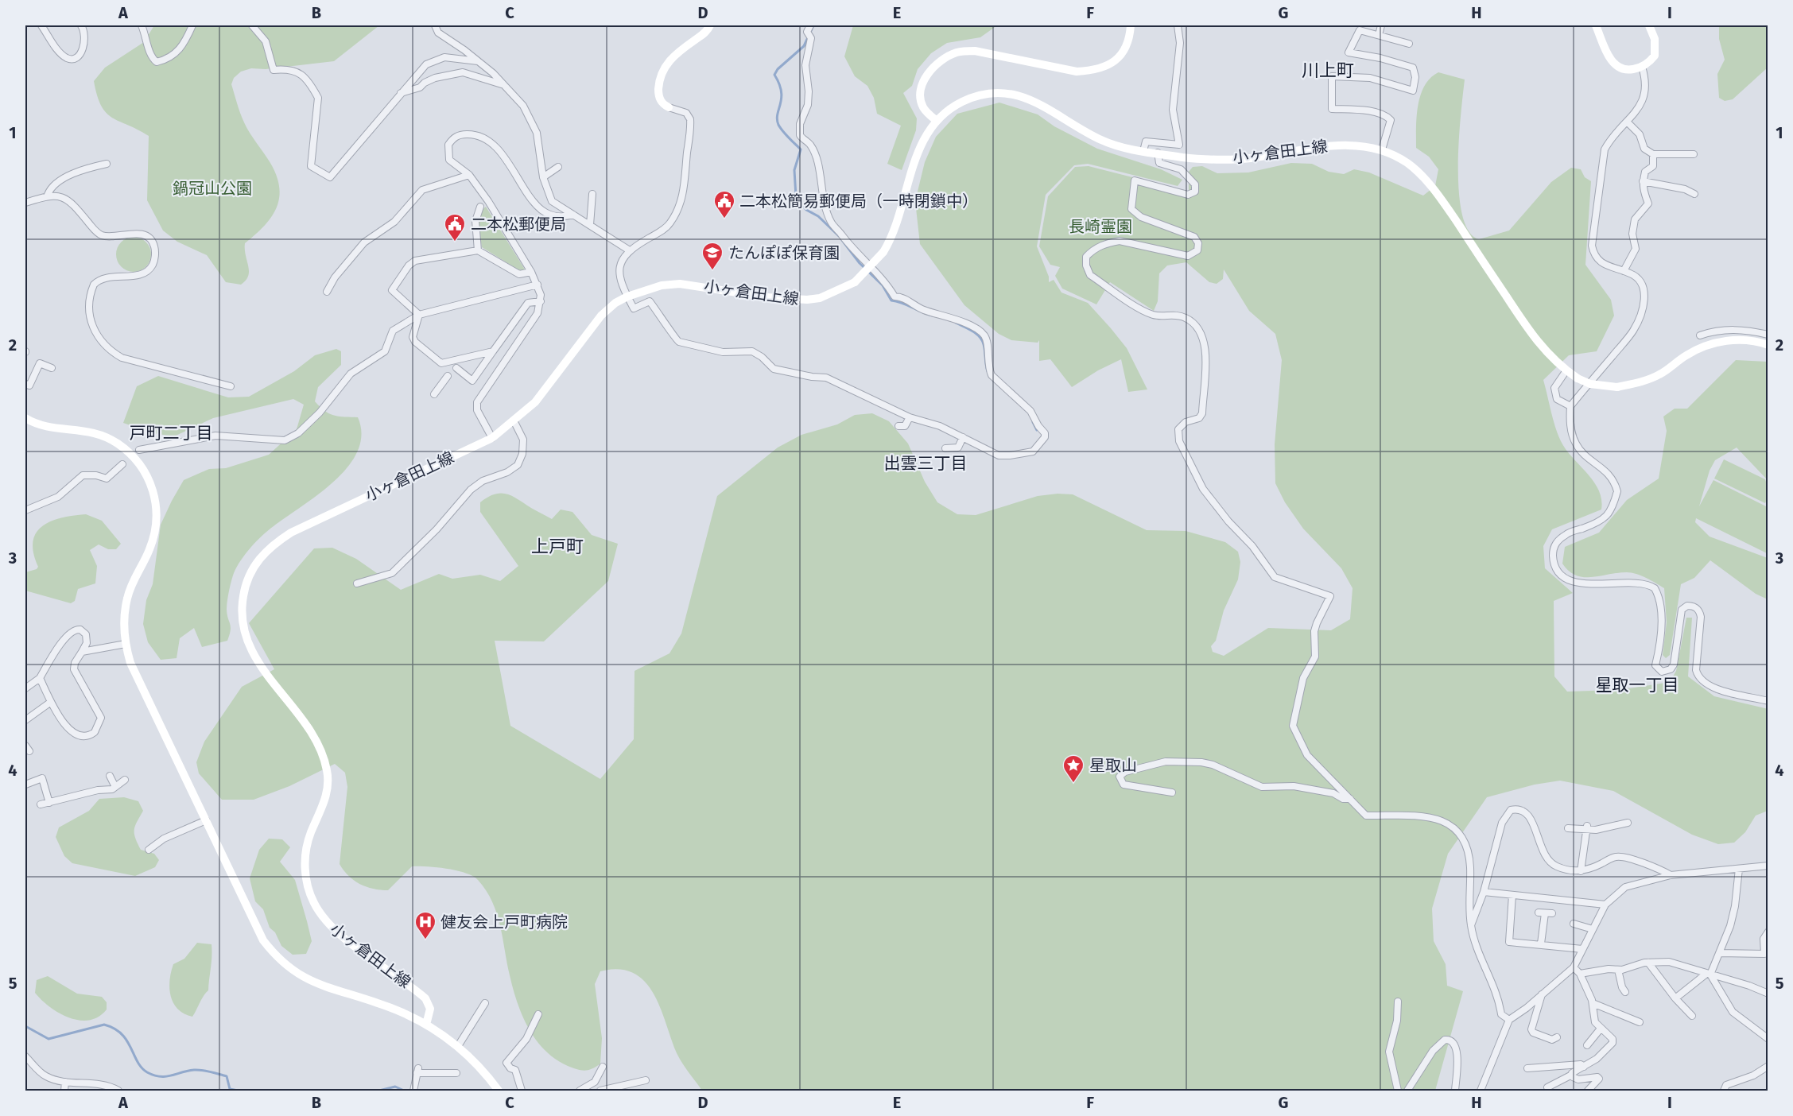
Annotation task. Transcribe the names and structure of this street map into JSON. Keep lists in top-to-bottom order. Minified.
{"streets":{"main road":["小ヶ倉田上線"]},"districts":["川上町","戸町二丁目","出雲三丁目","上戸町","星取一丁目"],"parks":["鍋冠山公園","長崎霊園"],"places":{"public building":["二本松簡易郵便局（一時閉鎖中）","二本松郵便局"],"school or university":["たんぽぽ保育園"],"place":["星取山"],"hospital":["健友会上戸町病院"]},"grid":{"columns":["A","B","C","D","E","F","G","H","I"],"rows":["1","2","3","4","5"]}}
